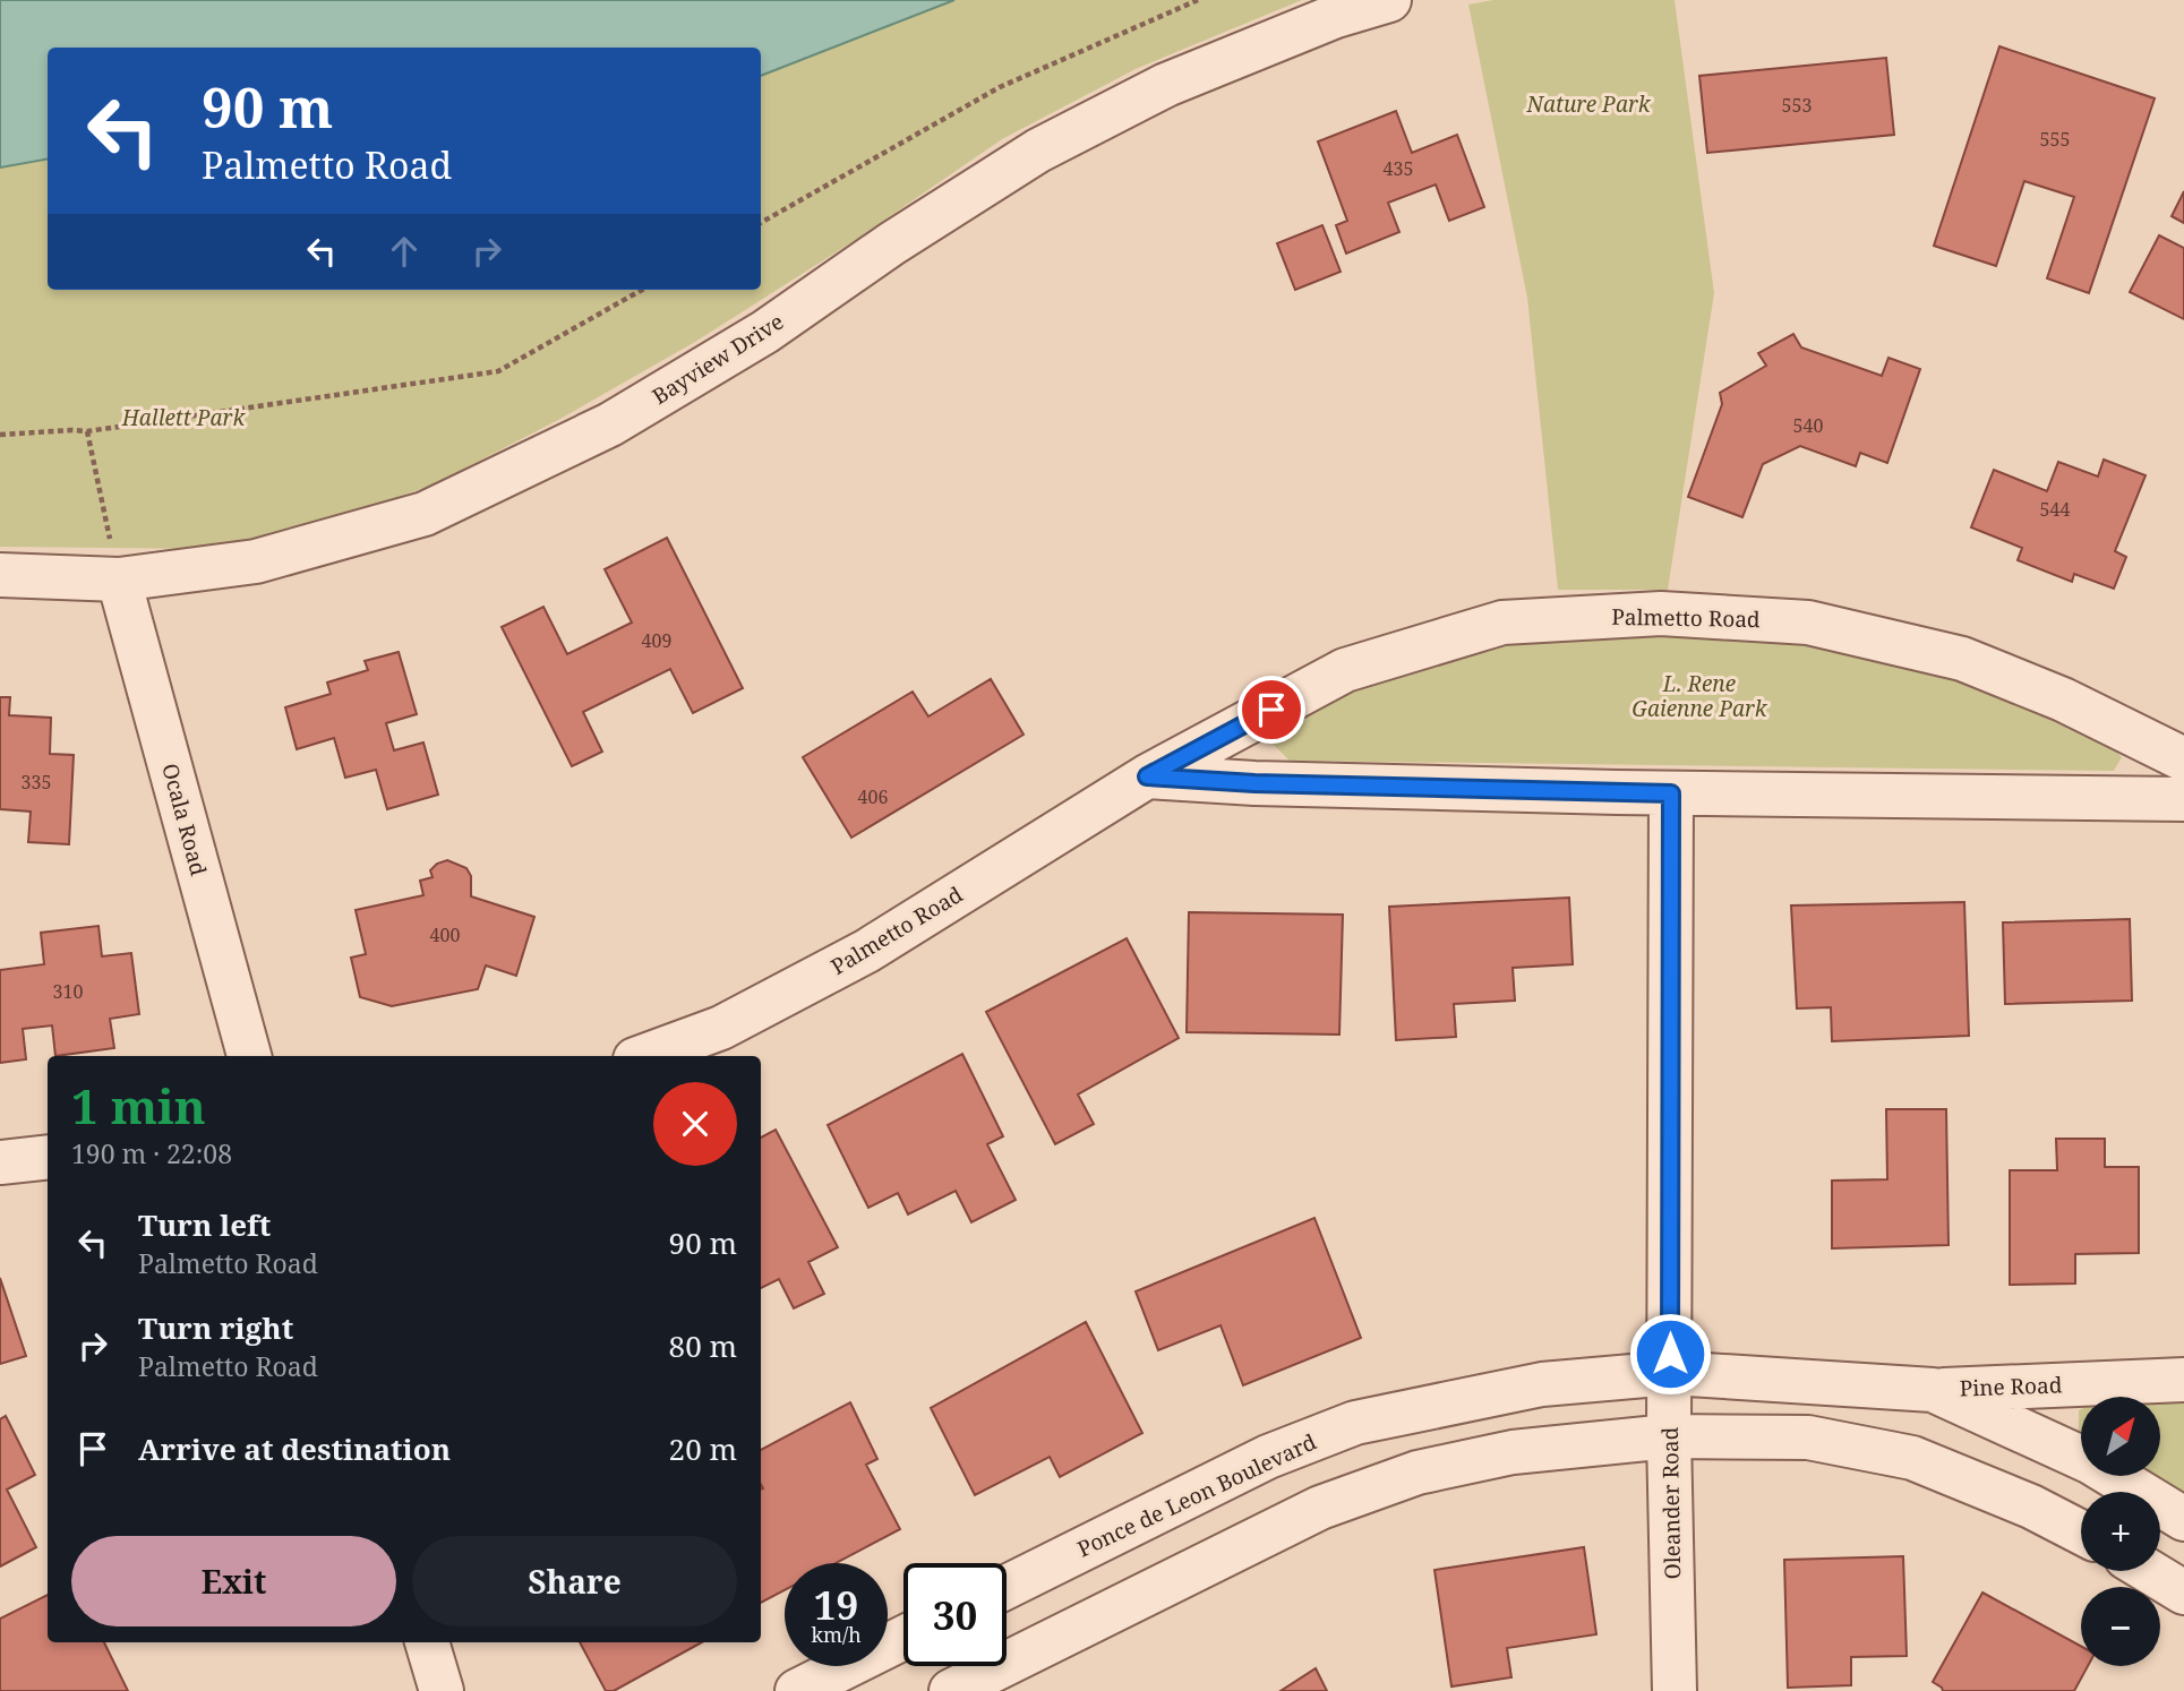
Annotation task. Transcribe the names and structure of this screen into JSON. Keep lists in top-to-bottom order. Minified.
{"streets":{"street":["Bayview Drive","Palmetto Road","Ocala Road","Pine Road","Ponce de Leon Boulevard","Oleander Road"]},"crossings":[["Bayview Drive","Ocala Road"],["Pine Road","Ponce de Leon Boulevard"],["Ponce de Leon Boulevard","Oleander Road"]],"parks":["Nature Park","Hallett Park","L. Rene Gaienne Park"],"house_numbers":["553","555","435","540","544","409","335","406","400","310"],"north":"top right","page":{"turn":["90 m","Palmetto Road"],"heading":["1 min","190 m · 22:08"],"list":[{"name":"Turn left","note":"Palmetto Road","value":"90 m"},{"name":"Turn right","note":"Palmetto Road","value":"80 m"},{"name":"Arrive at destination","value":"20 m"}],"map_buttons":["+","−"],"buttons":["Exit","Share"],"speed":"19 km/h","limit":"30"}}
